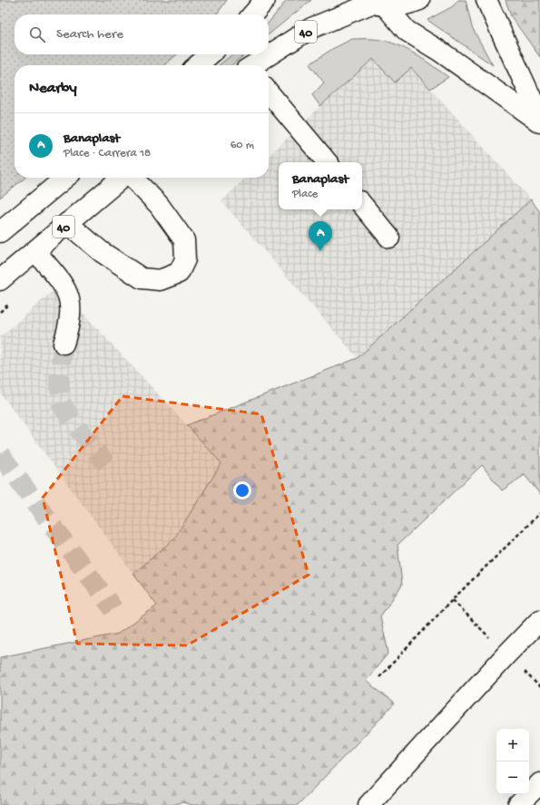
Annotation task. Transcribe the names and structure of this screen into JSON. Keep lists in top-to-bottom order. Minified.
{"streets":{"street":["40"]},"page":{"search":"Search here","heading":"Nearby","list":[{"mark":"A","name":"Banaplast","note":"Place · Carrera 18","value":"60 m"}],"popup":["Banaplast","Place"],"pins":"A","map_buttons":["+","−"]}}
